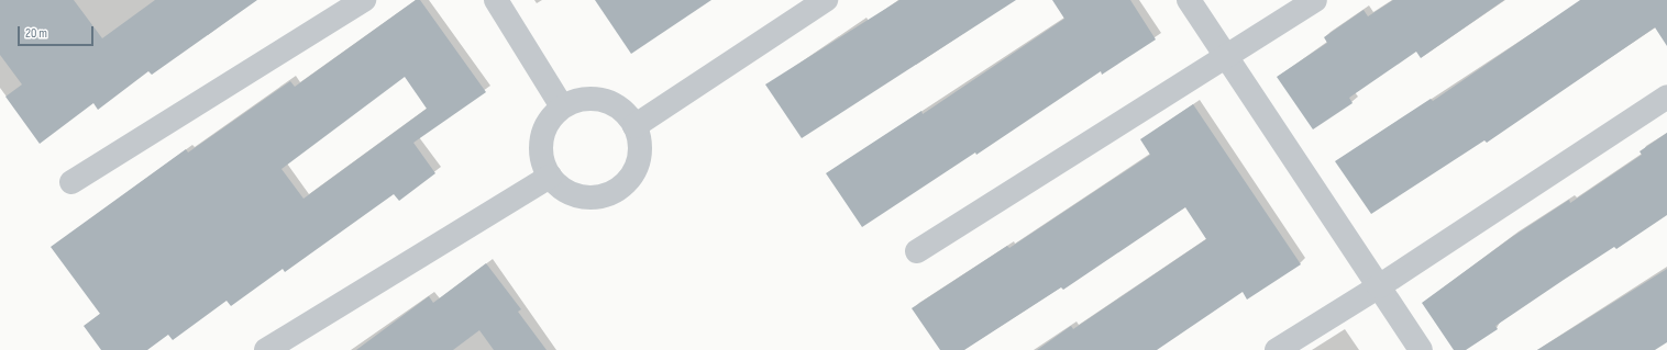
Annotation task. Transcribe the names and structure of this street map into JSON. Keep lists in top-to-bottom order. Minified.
{"scale_bar":"20 m"}
